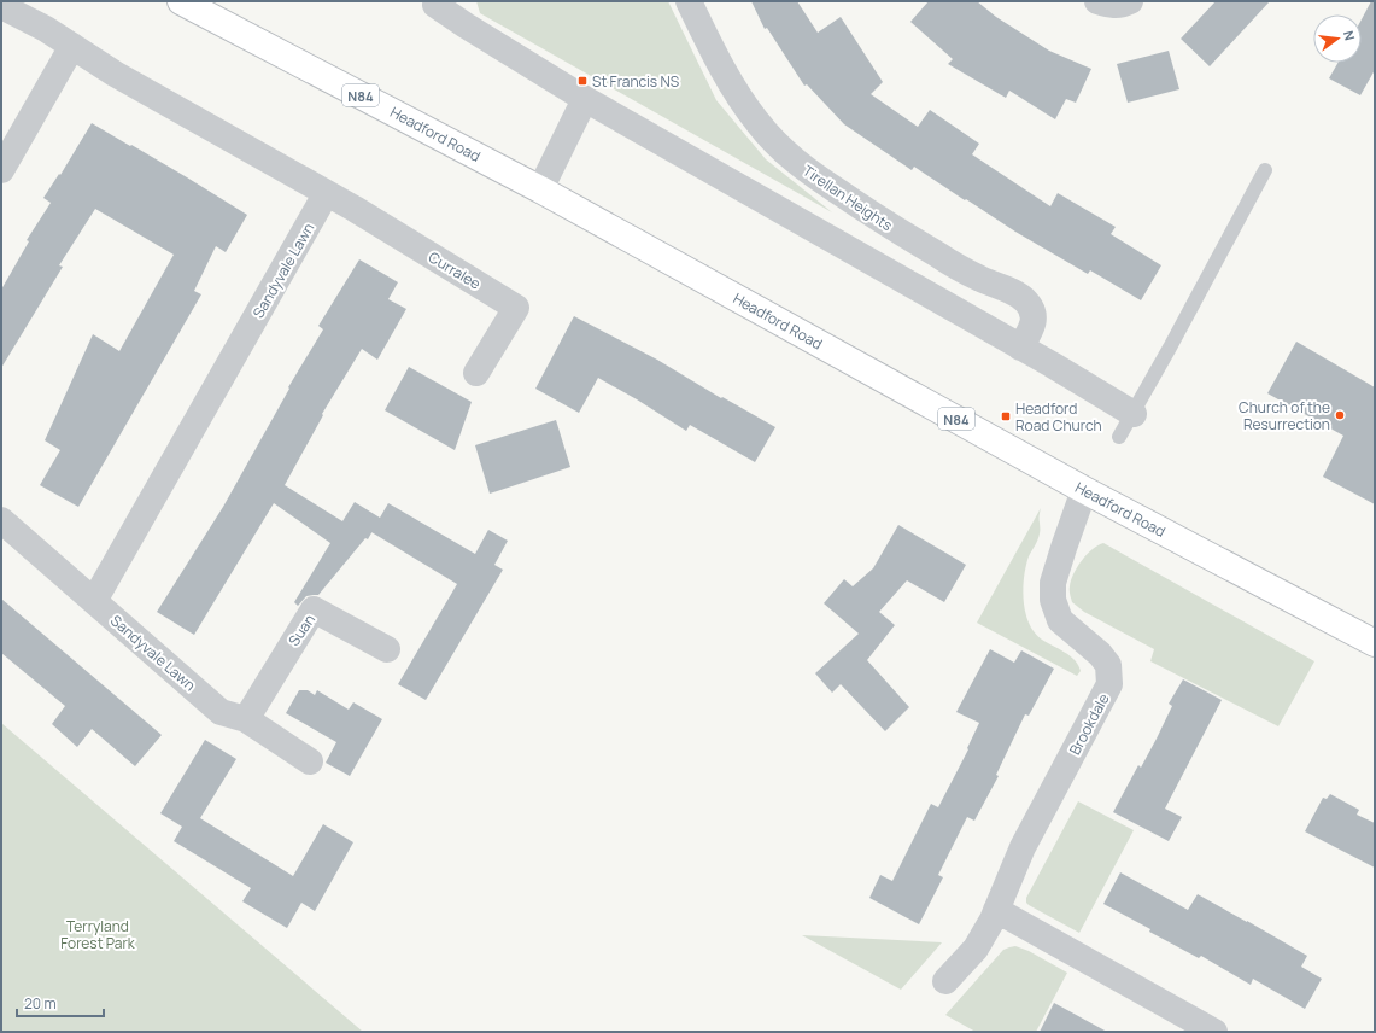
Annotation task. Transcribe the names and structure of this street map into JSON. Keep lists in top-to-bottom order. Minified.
{"streets":{"main road":["N84","Headford Road"],"street":["Tirellan Heights","Sandyvale Lawn","Curralee","Suan","Brookdale"]},"crossings":[["Headford Road","Brookdale"],["Sandyvale Lawn","Curralee"],["Sandyvale Lawn","Suan"]],"parks":["Terryland Forest Park"],"places":{"transit":["St Francis NS","Headford Road Church"],"other":["Church of the Resurrection"]},"scale_bar":"20 m","north":"right"}
